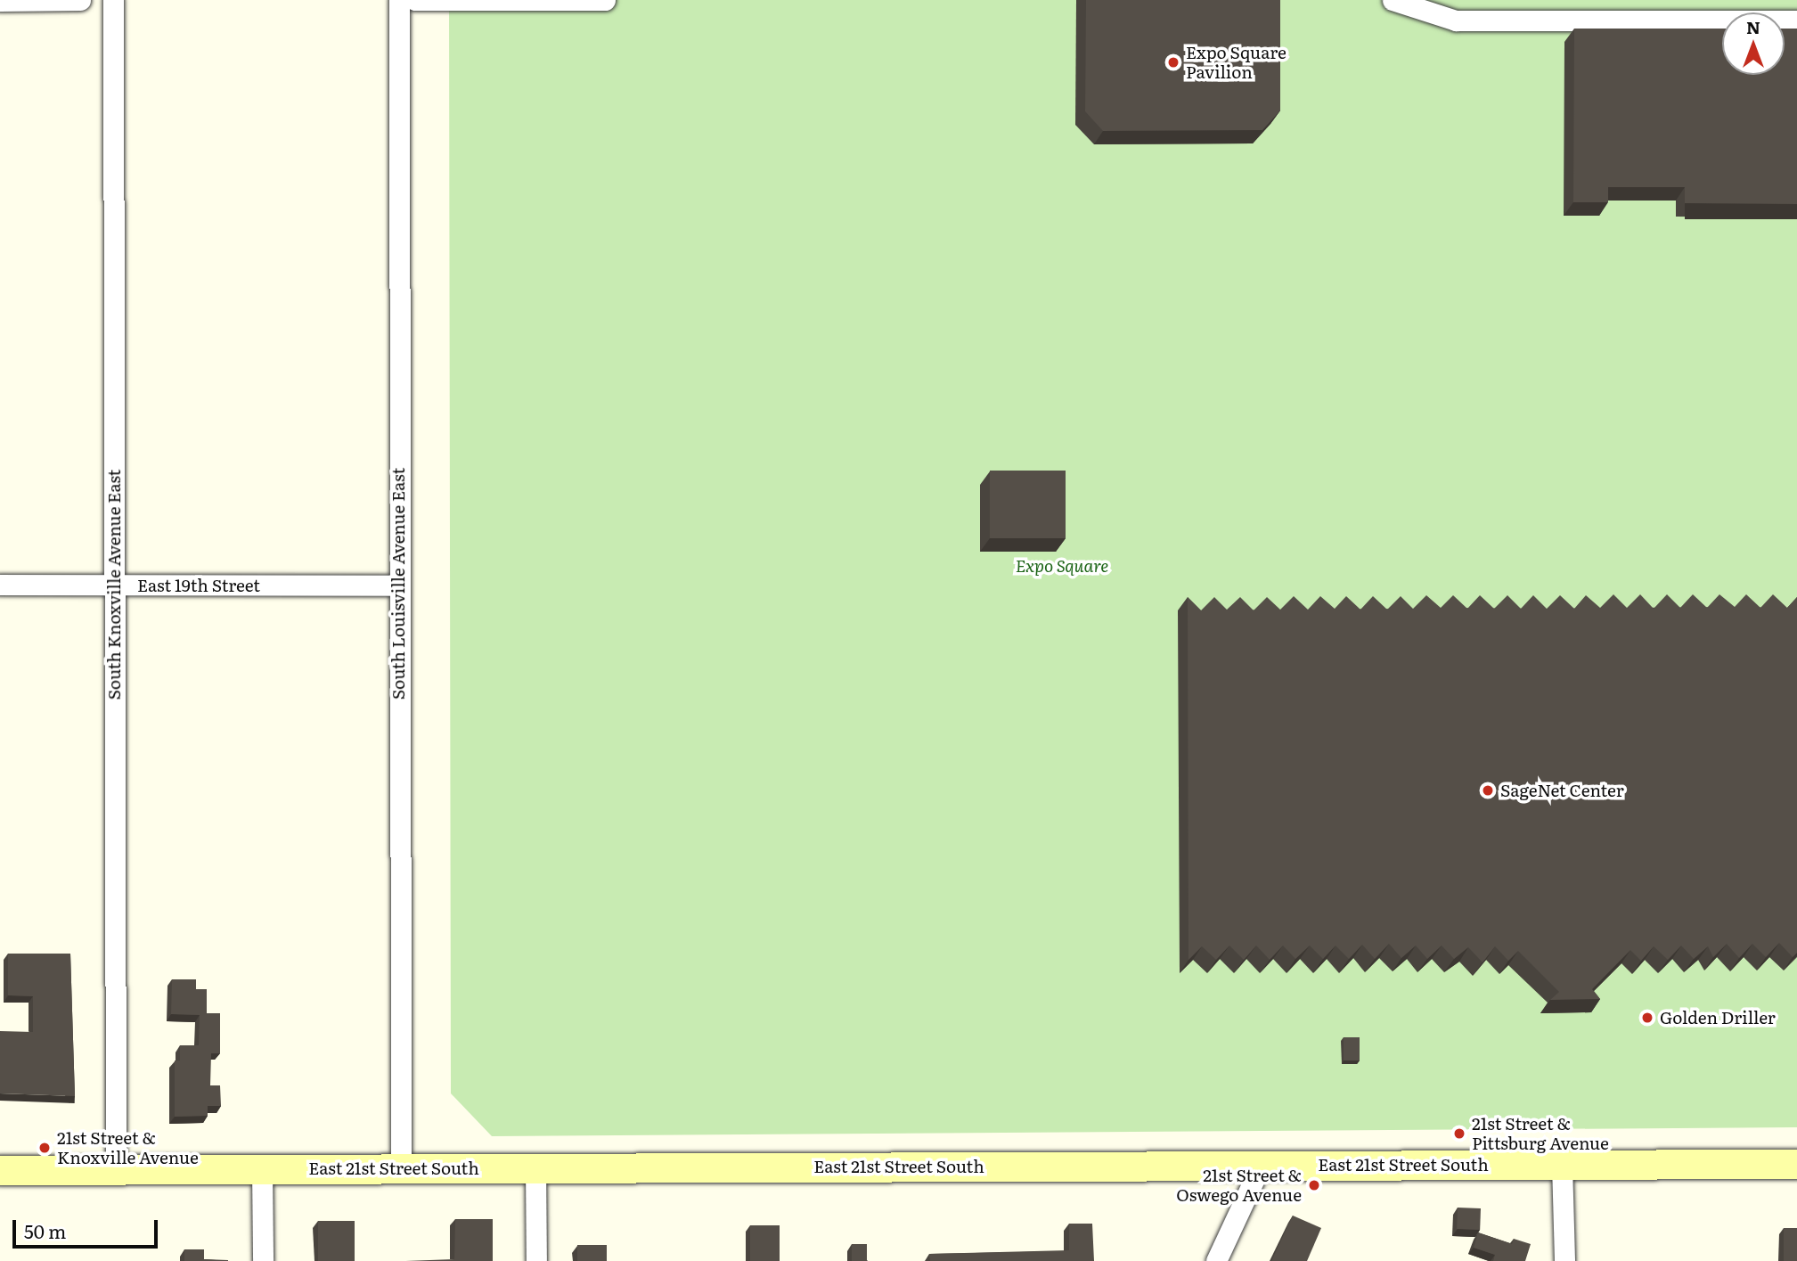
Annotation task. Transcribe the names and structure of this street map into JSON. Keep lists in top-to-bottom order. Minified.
{"streets":{"main road":["East 21st Street South"],"street":["South Louisville Avenue East","South Knoxville Avenue East","East 19th Street"]},"crossings":[["South Louisville Avenue East","East 19th Street"],["South Louisville Avenue East","East 21st Street South"],["South Knoxville Avenue East","East 19th Street"],["South Knoxville Avenue East","East 21st Street South"]],"parks":["Expo Square"],"places":["Expo Square Pavilion","SageNet Center","Golden Driller","21st Street & Pittsburg Avenue","21st Street & Knoxville Avenue","21st Street & Oswego Avenue"],"scale_bar":"50 m","north":"top"}
